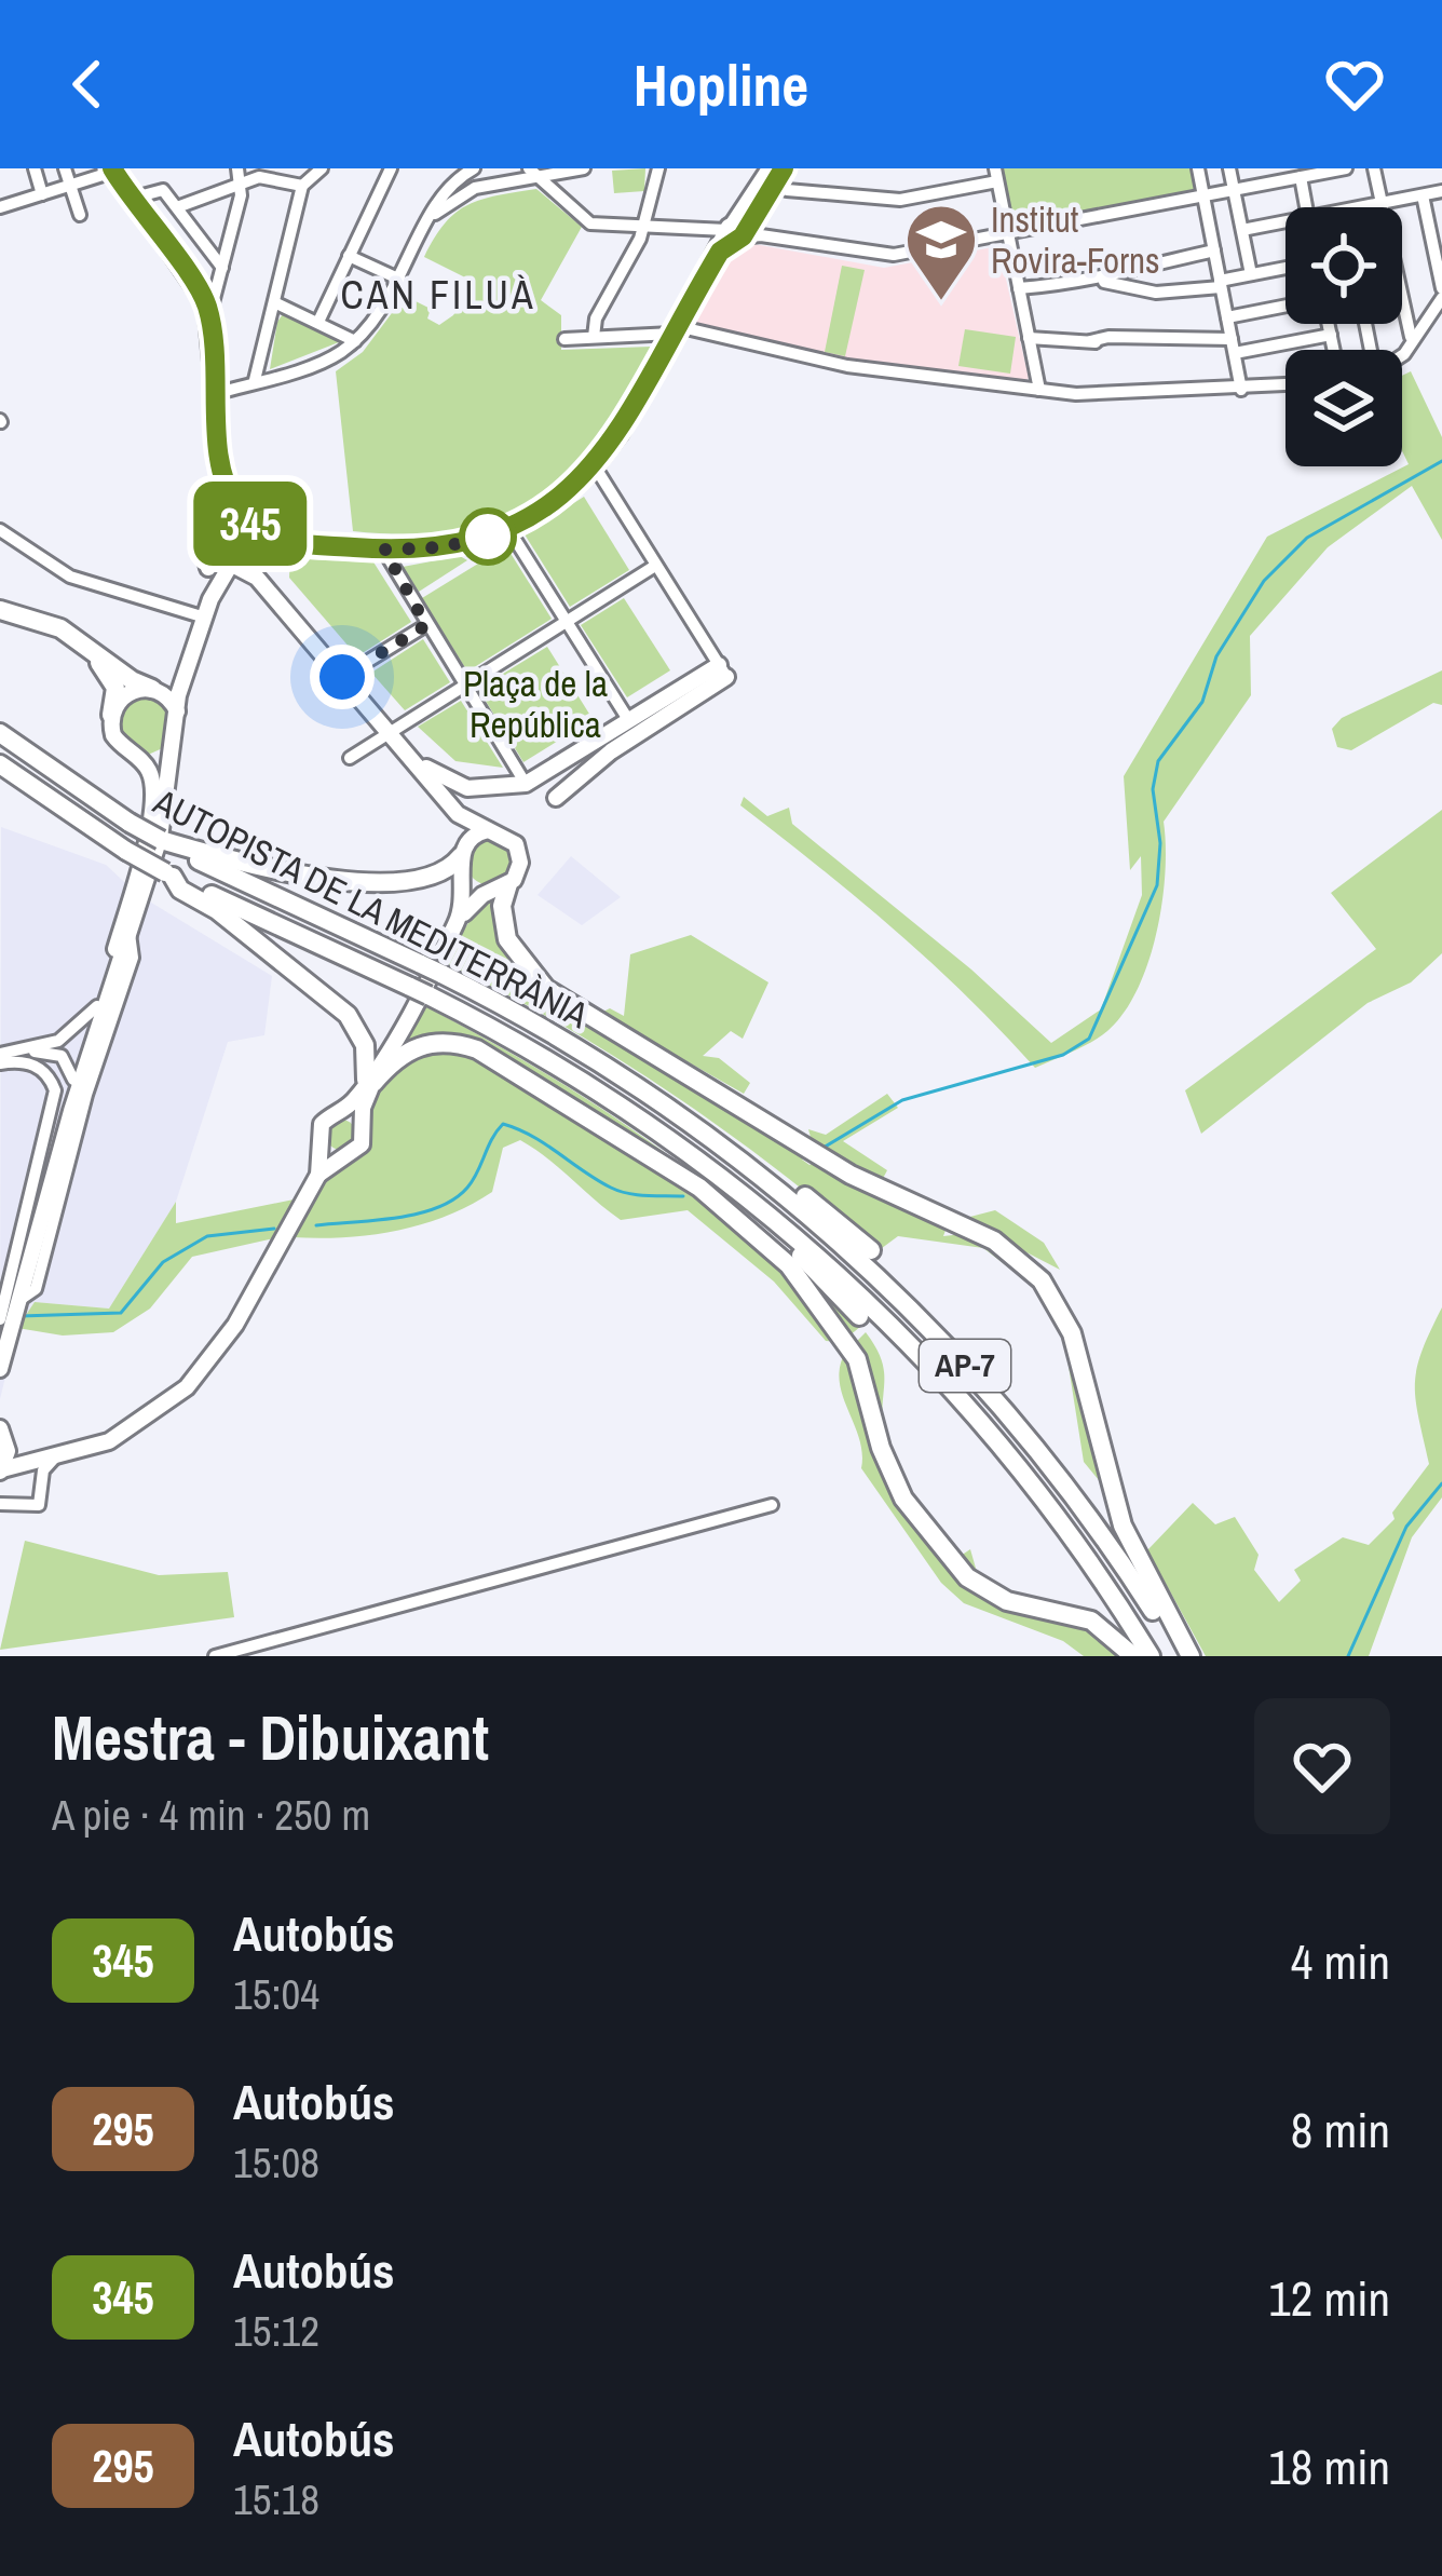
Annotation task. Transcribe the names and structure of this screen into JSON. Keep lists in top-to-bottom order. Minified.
{"streets":{"highway":["AUTOPISTA DE LA MEDITERRÀNIA","AP-7"]},"districts":["CAN FILUÀ"],"parks":["Plaça de la República"],"places":{"school or university":["Institut Rovira-Forns"]},"lines":["bus line 345"],"page":{"header":"Hopline","on_map":"345","heading":["Mestra - Dibuixant","A pie · 4 min · 250 m"],"list":[{"mark":"345","name":"Autobús","note":"15:04","value":"4 min"},{"mark":"295","name":"Autobús","note":"15:08","value":"8 min"},{"mark":"345","name":"Autobús","note":"15:12","value":"12 min"},{"mark":"295","name":"Autobús","note":"15:18","value":"18 min"}]}}
